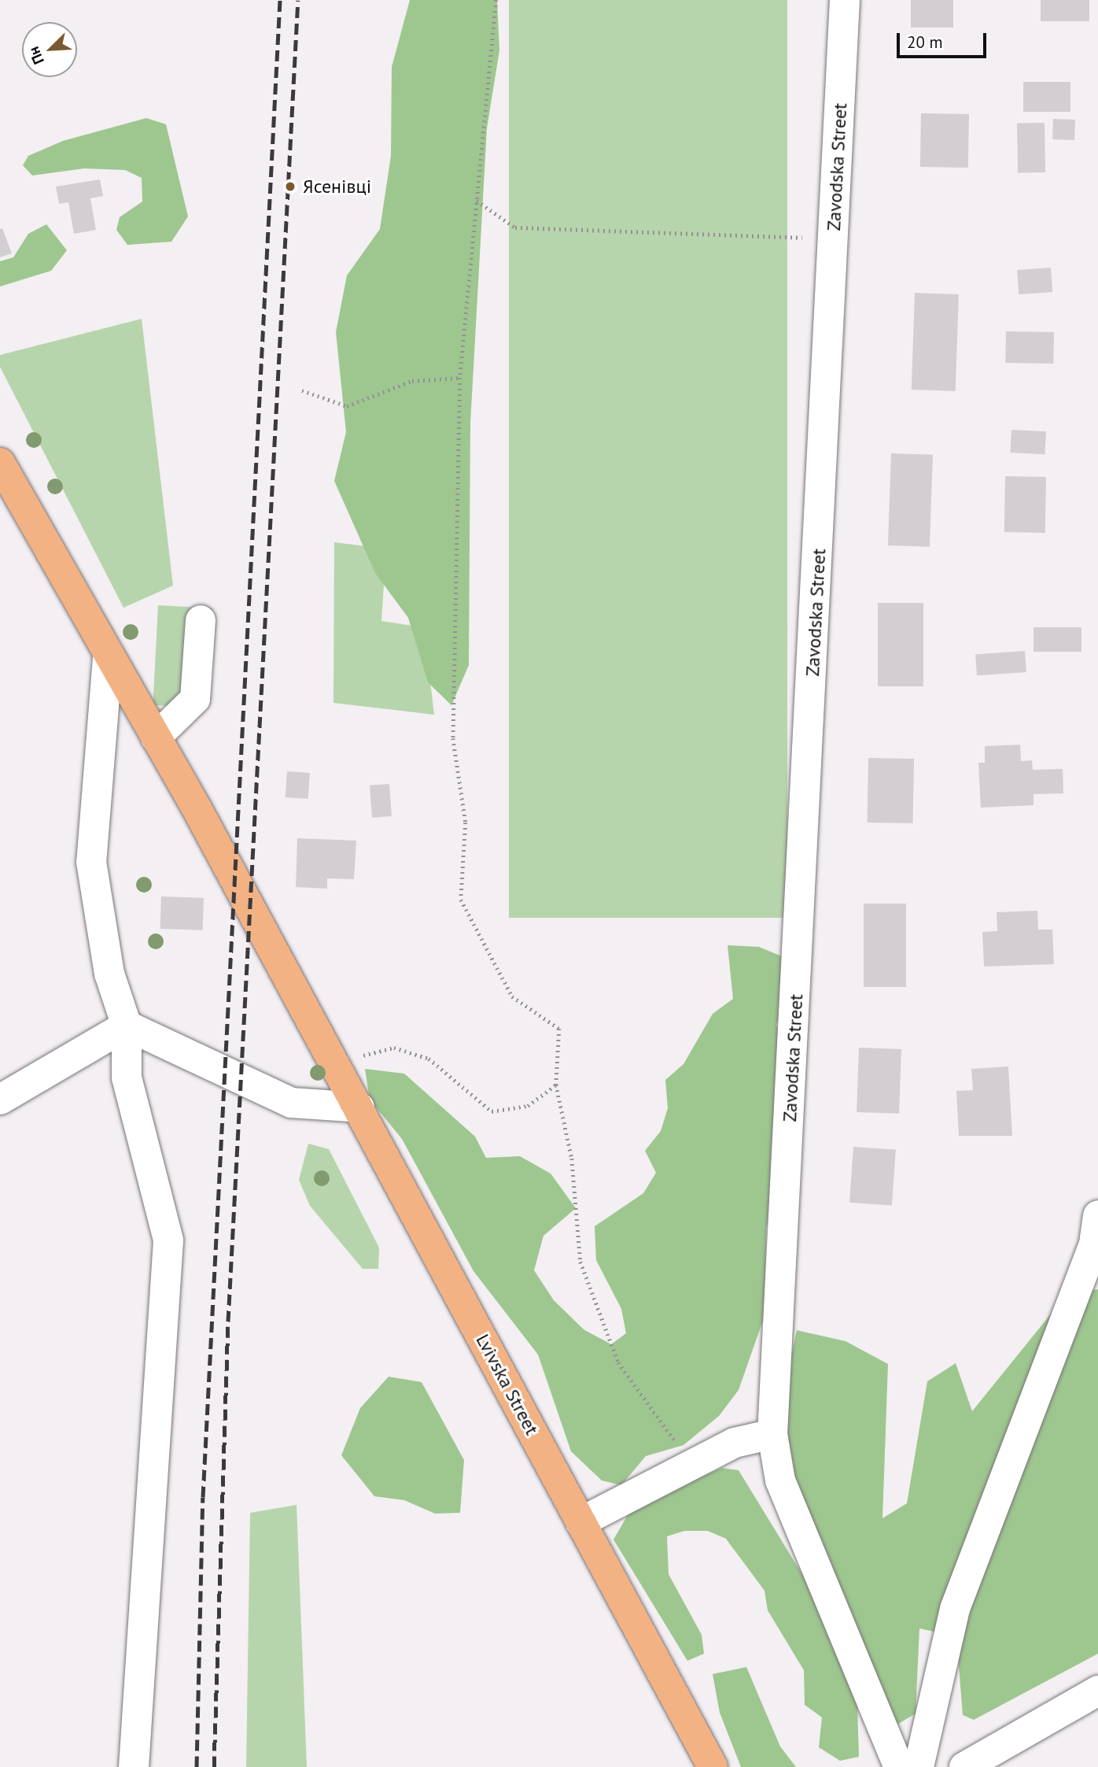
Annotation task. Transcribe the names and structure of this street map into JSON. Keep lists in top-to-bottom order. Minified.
{"streets":{"highway":["Lvivska Street"],"street":["Zavodska Street"]},"places":["Ясенівці"],"scale_bar":"20 m","north":"bottom left"}
